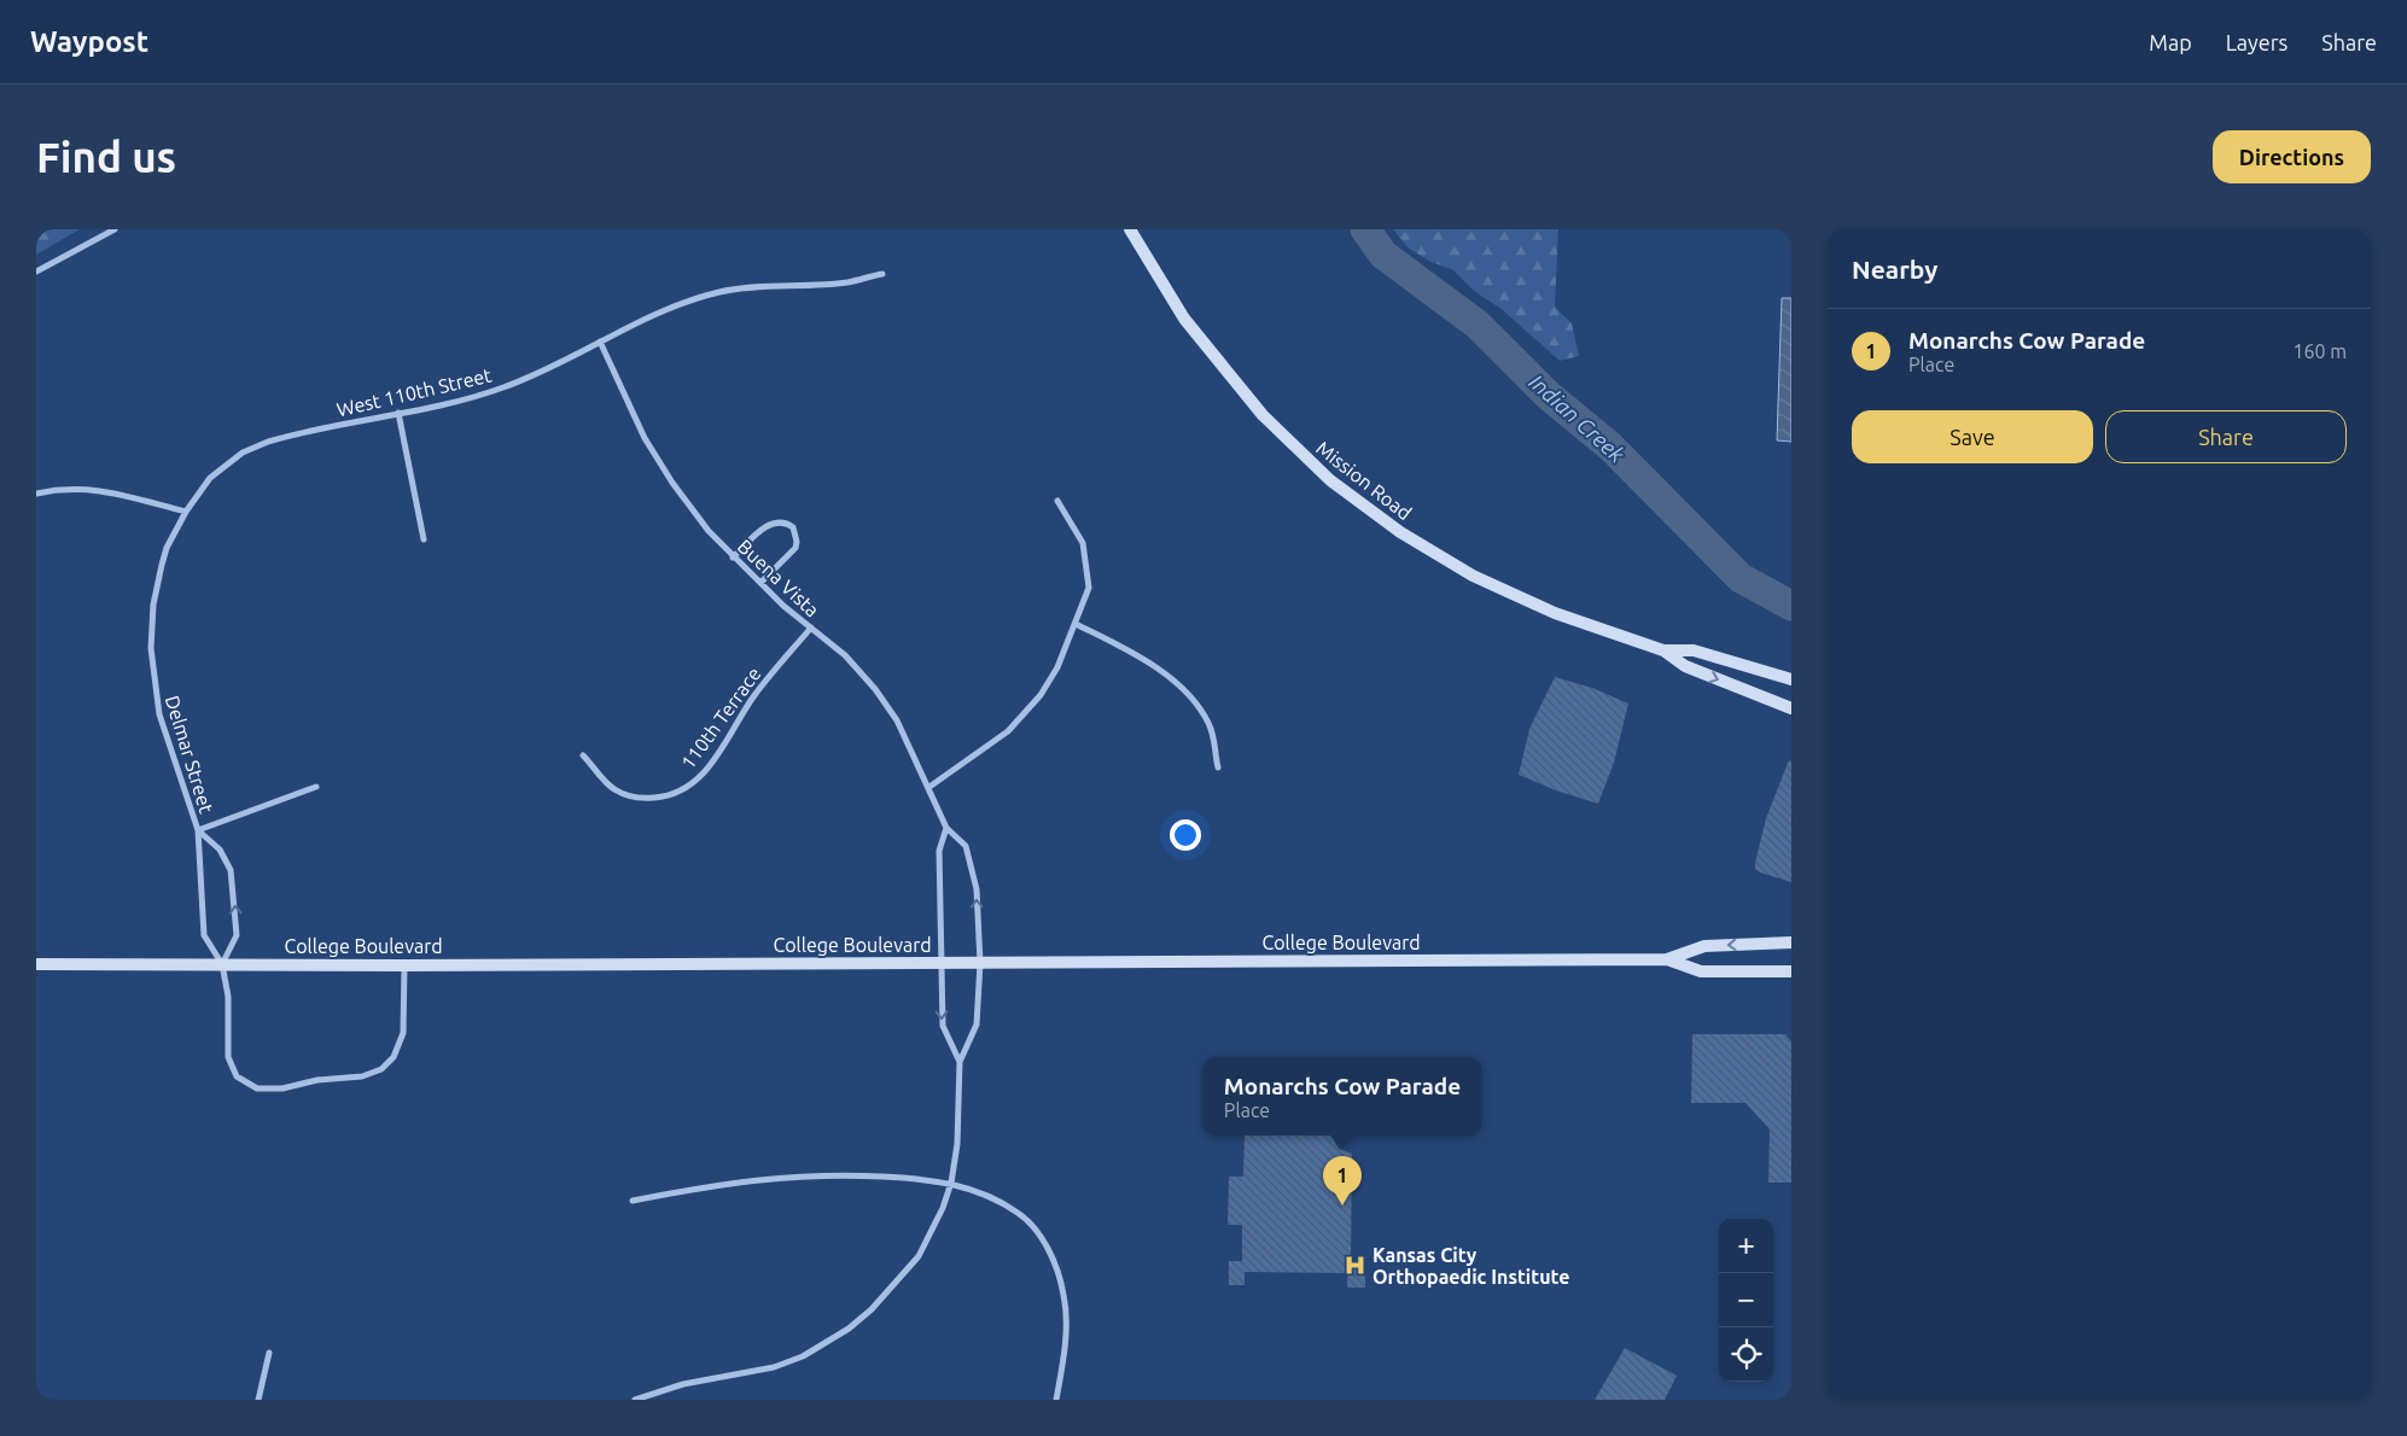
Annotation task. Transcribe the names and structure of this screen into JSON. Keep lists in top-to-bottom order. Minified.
{"streets":{"main road":["Mission Road","College Boulevard"],"street":["West 110th Street","Buena Vista","110th Terrace","Delmar Street"]},"crossings":[["West 110th Street","Buena Vista"],["West 110th Street","Delmar Street"],["Buena Vista","110th Terrace"],["Buena Vista","College Boulevard"],["Delmar Street","College Boulevard"]],"water":["Indian Creek"],"places":{"hospital":["Kansas City Orthopaedic Institute"]},"page":{"header":"Waypost","nav":["Map","Layers","Share"],"buttons":["Directions",["Save","Share"]],"title":"Find us","heading":"Nearby","list":[{"mark":"1","name":"Monarchs Cow Parade","note":"Place","value":"160 m"}],"popup":["Monarchs Cow Parade","Place"],"pins":"1","map_buttons":["+","−"]}}
